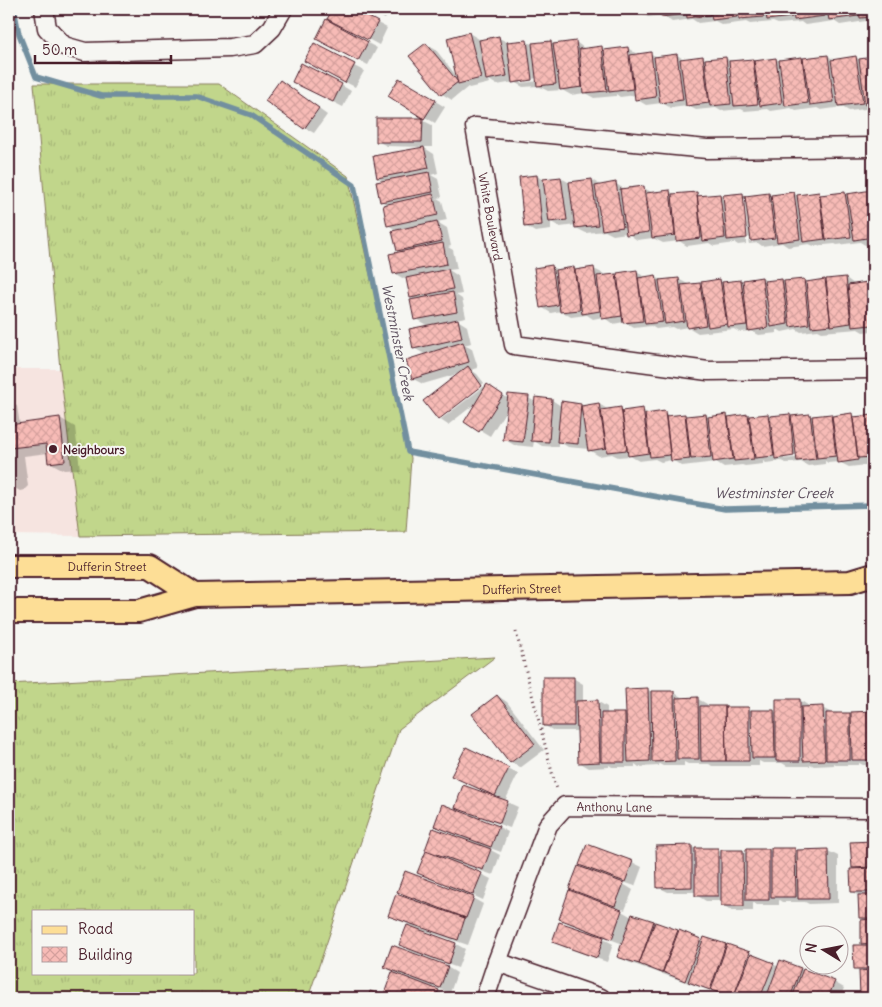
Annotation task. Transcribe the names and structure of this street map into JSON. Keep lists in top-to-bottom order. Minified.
{"streets":{"main road":["Dufferin Street"],"street":["White Boulevard","Anthony Lane"]},"water":["Westminster Creek"],"places":["Neighbours"],"legend":["Road","Building"],"scale_bar":"50 m","north":"left"}
